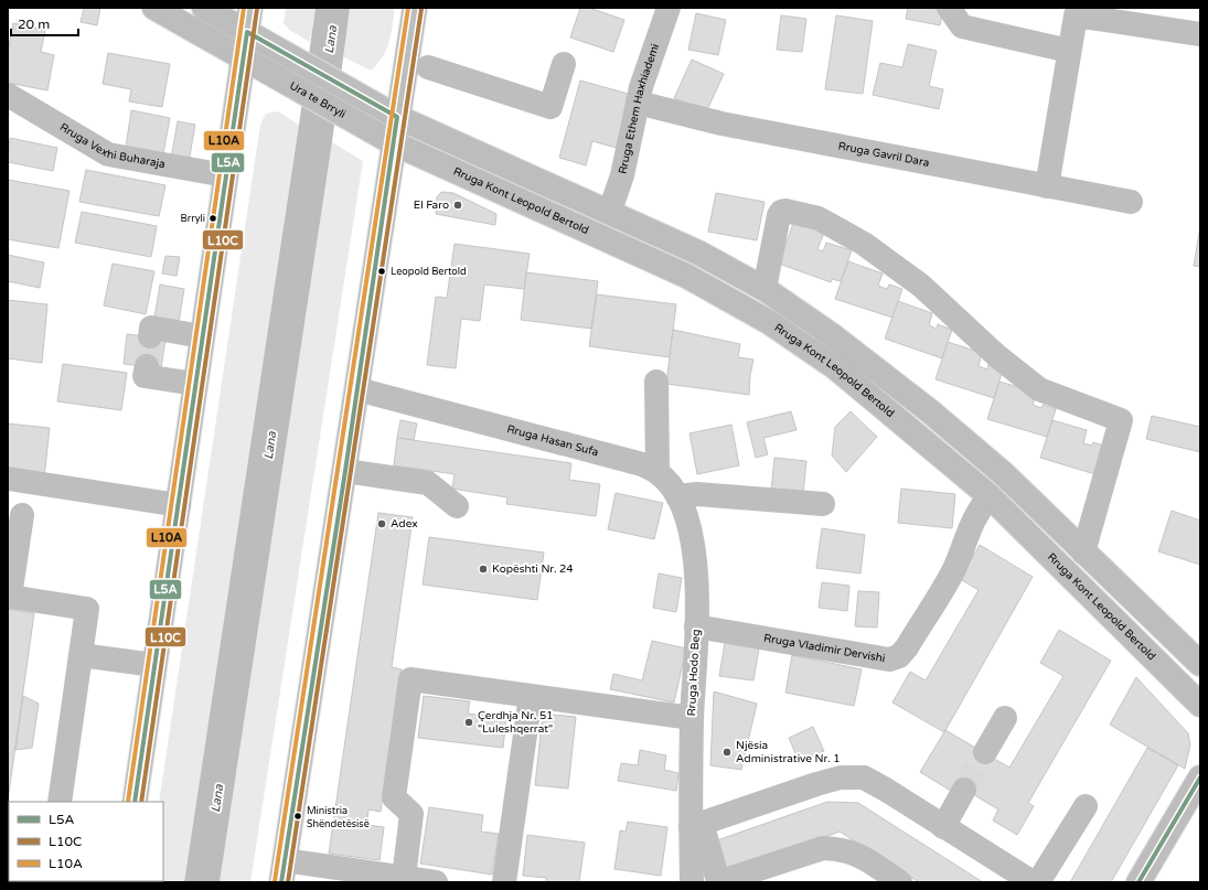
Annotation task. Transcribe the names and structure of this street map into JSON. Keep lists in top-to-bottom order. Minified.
{"streets":{"main road":["Ura te Brryli","Rruga Kont Leopold Bertold"],"street":["Rruga Ethem Haxhiademi","Rruga Vexhi Buharaja","Rruga Gavril Dara","Rruga Hasan Sufa","Rruga Vladimir Dervishi","Rruga Hodo Beg"]},"crossings":[["Ura te Brryli","Rruga Kont Leopold Bertold"],["Rruga Ethem Haxhiademi","Rruga Gavril Dara"],["Rruga Kont Leopold Bertold","Rruga Vladimir Dervishi"],["Rruga Hasan Sufa","Rruga Hodo Beg"],["Rruga Vladimir Dervishi","Rruga Hodo Beg"]],"water":["Lana"],"places":["El Faro","Brryli","Leopold Bertold","Adex","Kopështi Nr. 24","Çerdhja Nr. 51 \"Luleshqerrat\"","Njësia Administrative Nr. 1","Ministria Shëndetësisë"],"lines":["transit line L10A","transit line L10C","transit line L5A"],"legend":["L5A","L10C","L10A"],"scale_bar":"20 m"}
